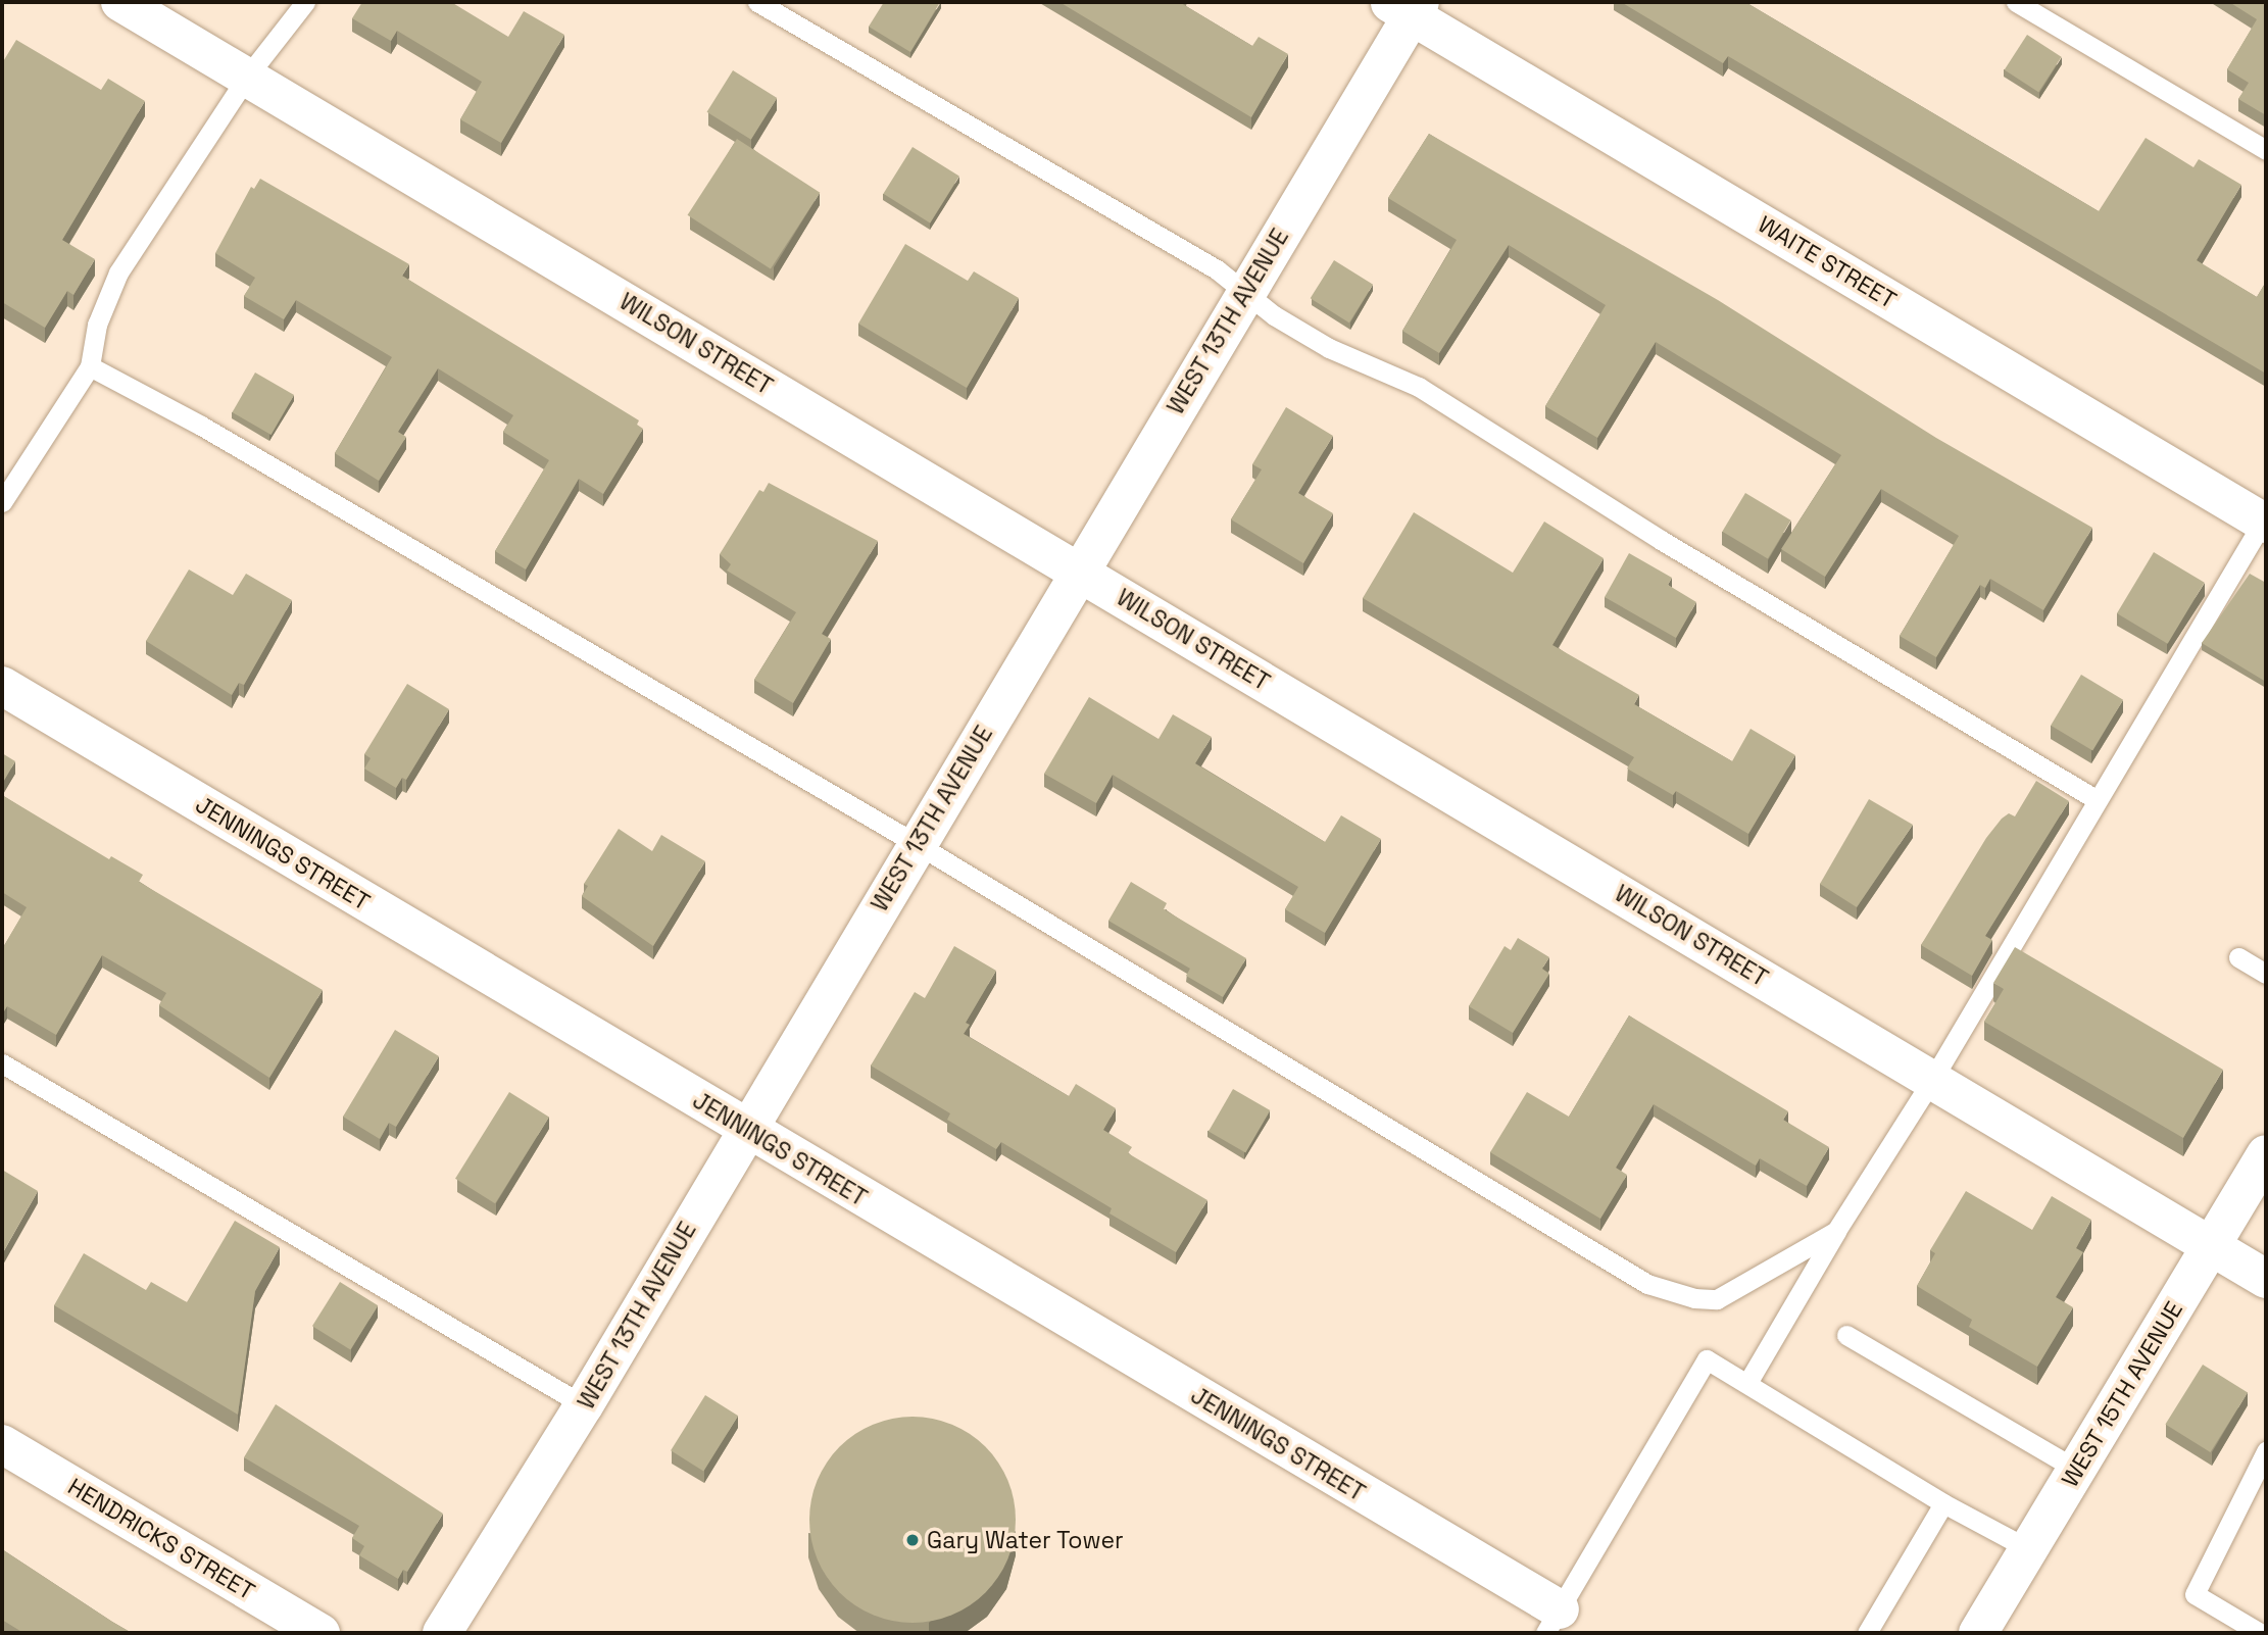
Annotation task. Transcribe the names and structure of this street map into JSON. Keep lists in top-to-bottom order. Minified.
{"streets":{"street":["WAITE STREET","WEST 13TH AVENUE","WILSON STREET","JENNINGS STREET","WEST 15TH AVENUE","HENDRICKS STREET"]},"crossings":[["WAITE STREET","WEST 13TH AVENUE"],["WEST 13TH AVENUE","WILSON STREET"],["WEST 13TH AVENUE","JENNINGS STREET"],["WILSON STREET","WEST 15TH AVENUE"]],"places":["Gary Water Tower"]}
